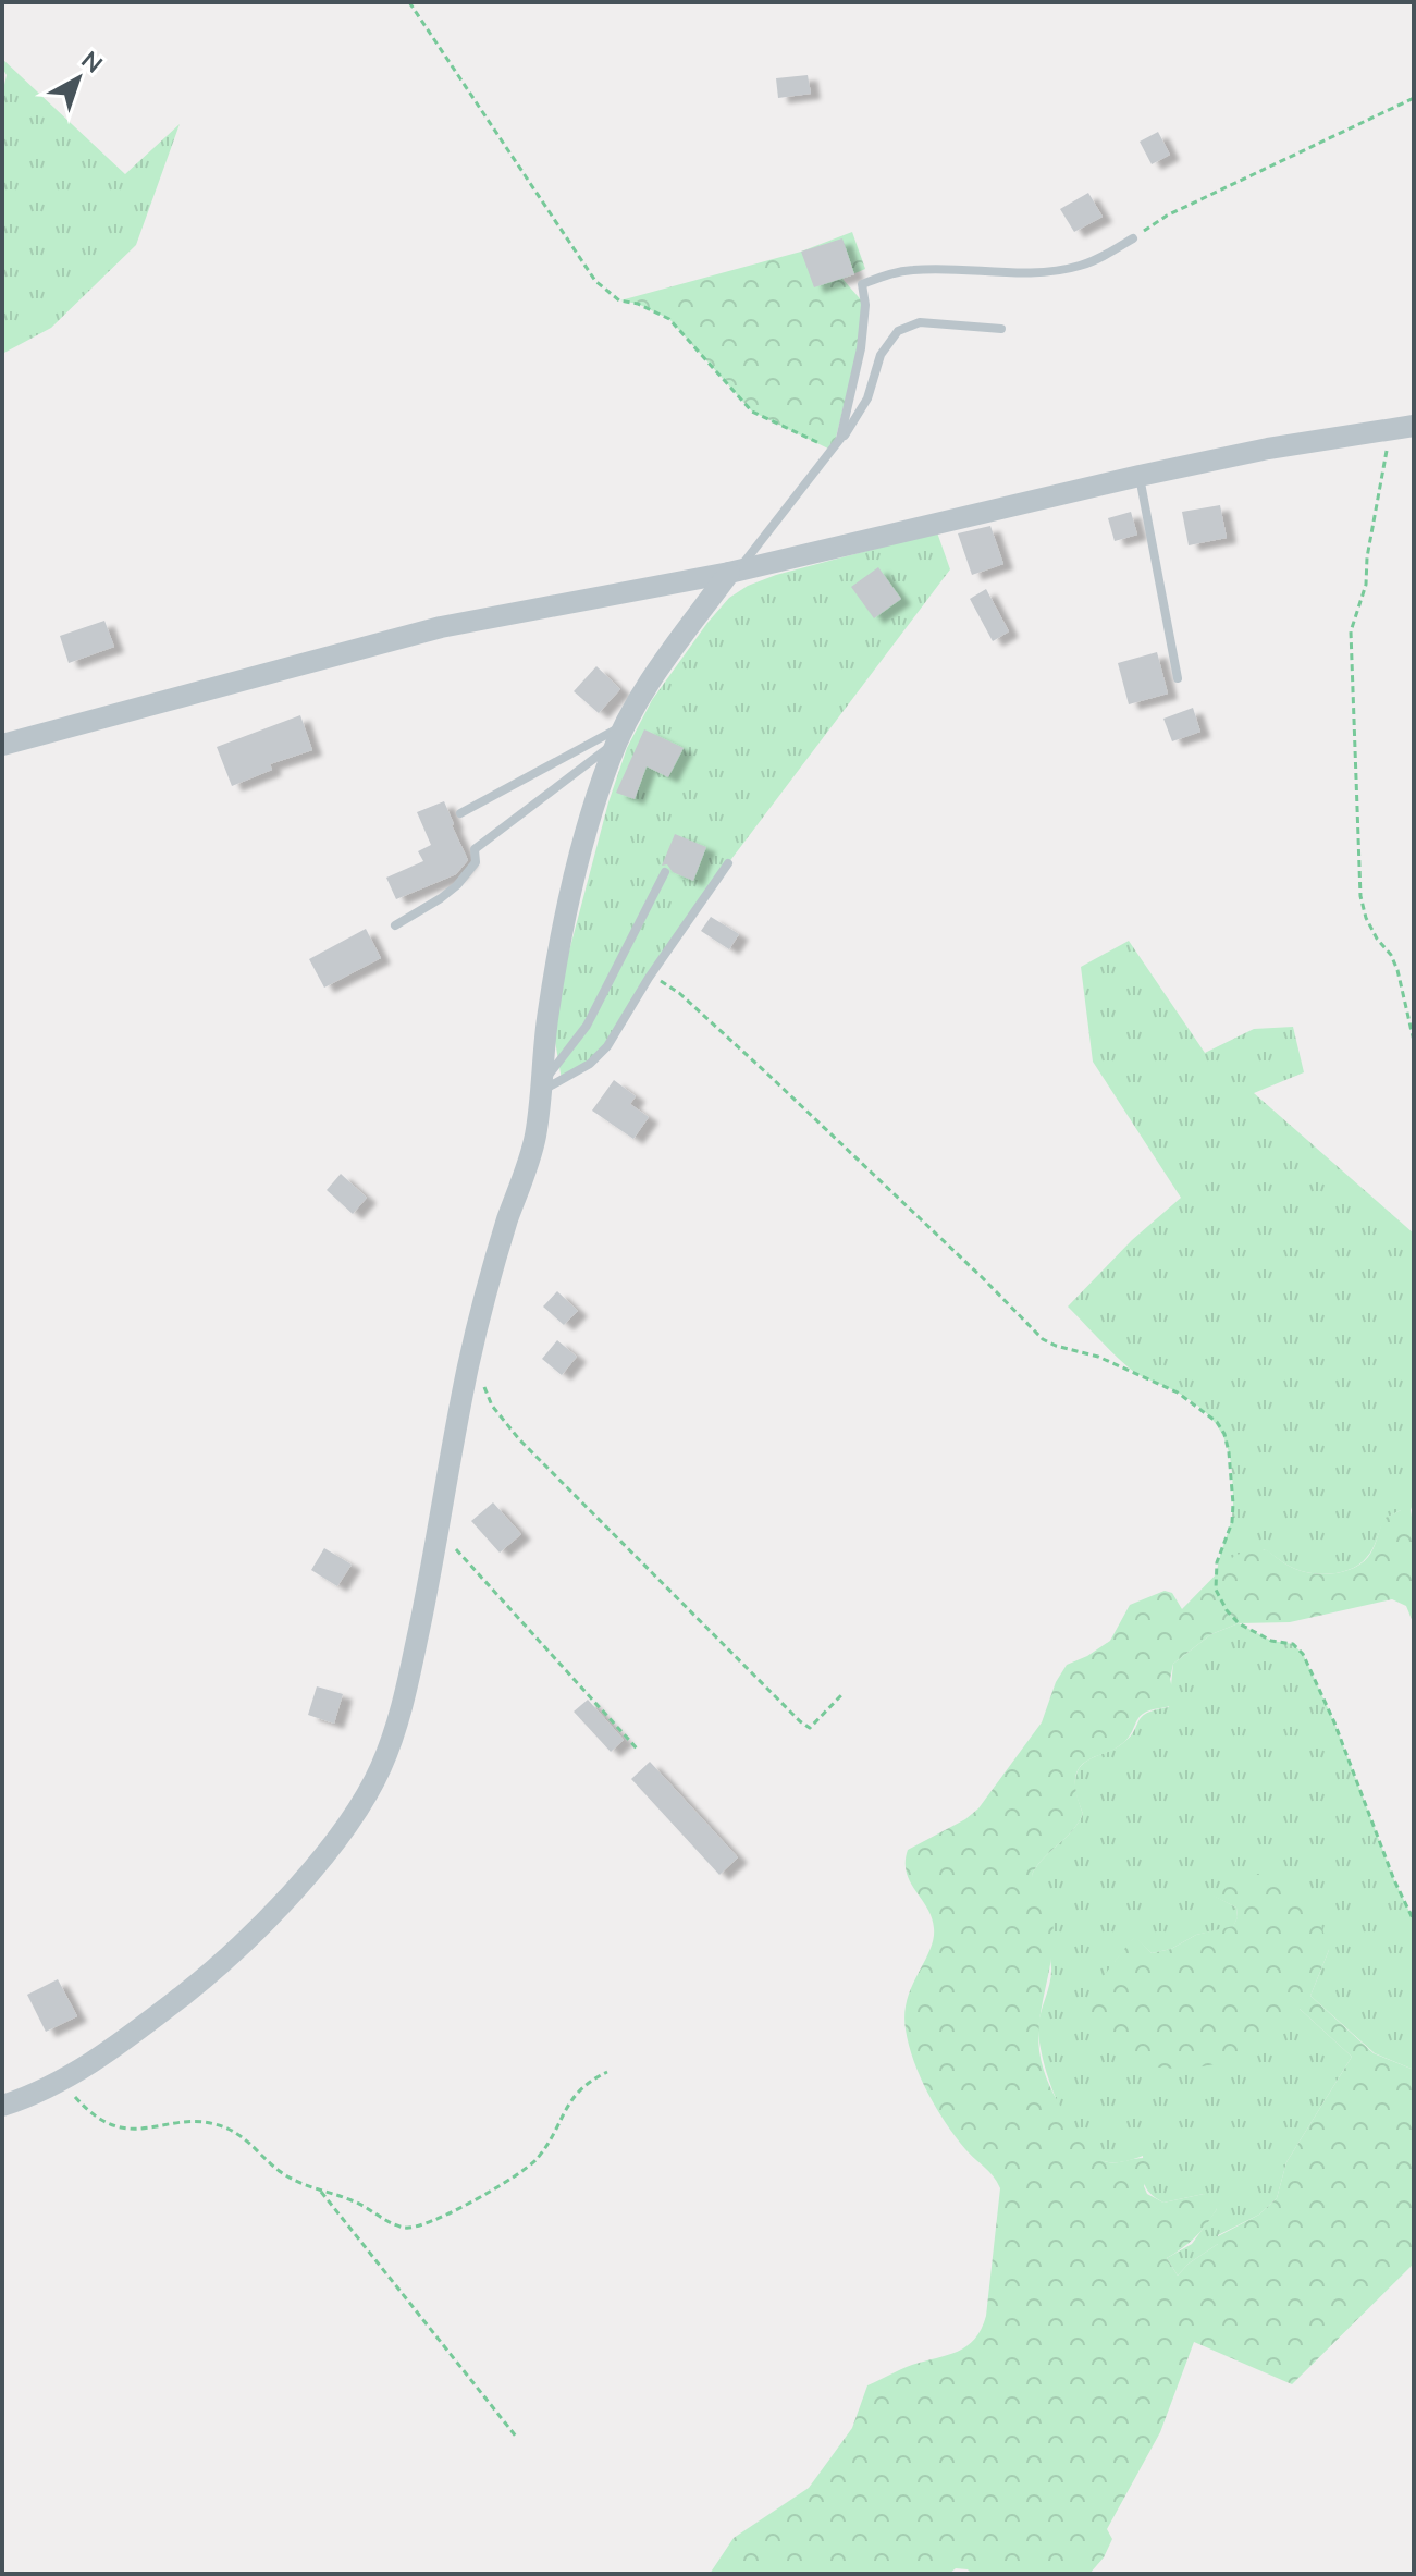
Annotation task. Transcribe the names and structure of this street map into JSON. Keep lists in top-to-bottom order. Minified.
{"north":"top right"}
